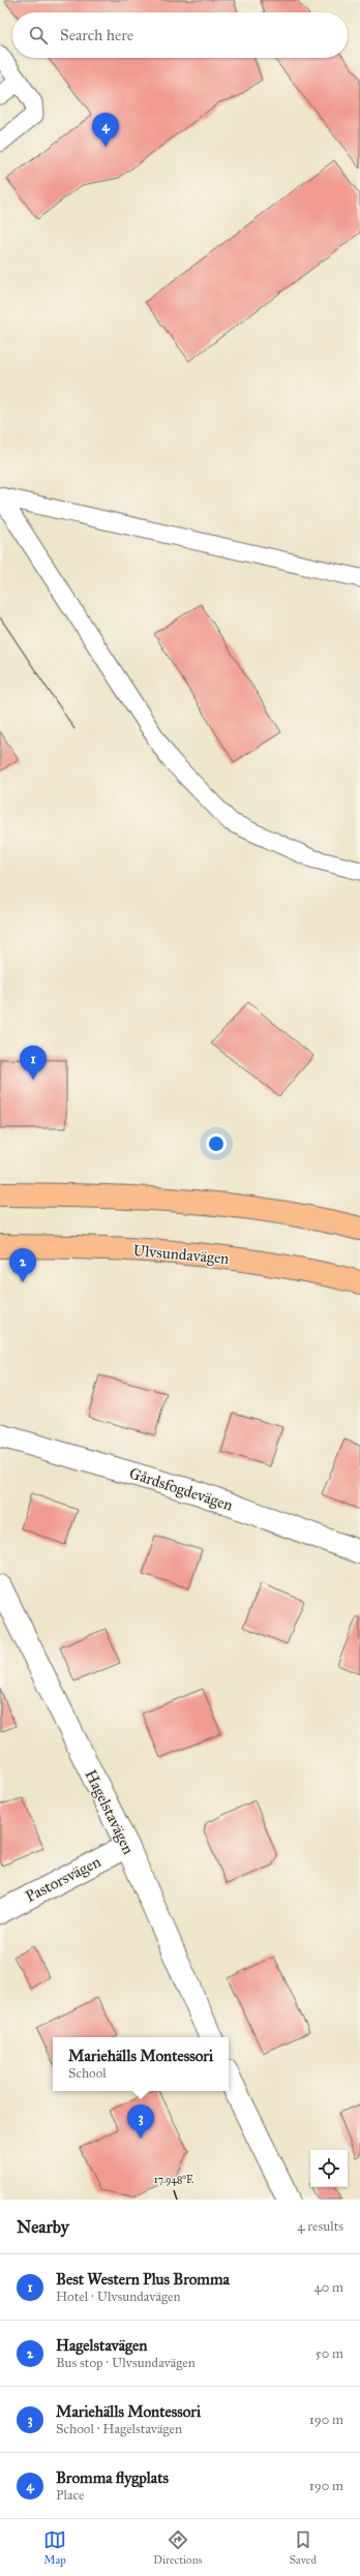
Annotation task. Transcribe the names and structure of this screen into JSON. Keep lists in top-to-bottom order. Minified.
{"streets":{"main road":["Ulvsundavägen"],"street":["Gårdsfogdevägen","Hagelstavägen","Pastorsvägen"]},"crossings":[["Hagelstavägen","Pastorsvägen"]],"page":{"search":"Search here","pins":["4","1","2","3"],"popup":["Mariehälls Montessori","School"],"heading":["Nearby","4 results"],"list":[{"mark":"1","name":"Best Western Plus Bromma","note":"Hotel · Ulvsundavägen","value":"40 m"},{"mark":"2","name":"Hagelstavägen","note":"Bus stop · Ulvsundavägen","value":"50 m"},{"mark":"3","name":"Mariehälls Montessori","note":"School · Hagelstavägen","value":"190 m"},{"mark":"4","name":"Bromma flygplats","note":"Place","value":"190 m"}],"nav":["Map","Directions","Saved"]},"coordinates":["17.948°E"]}
